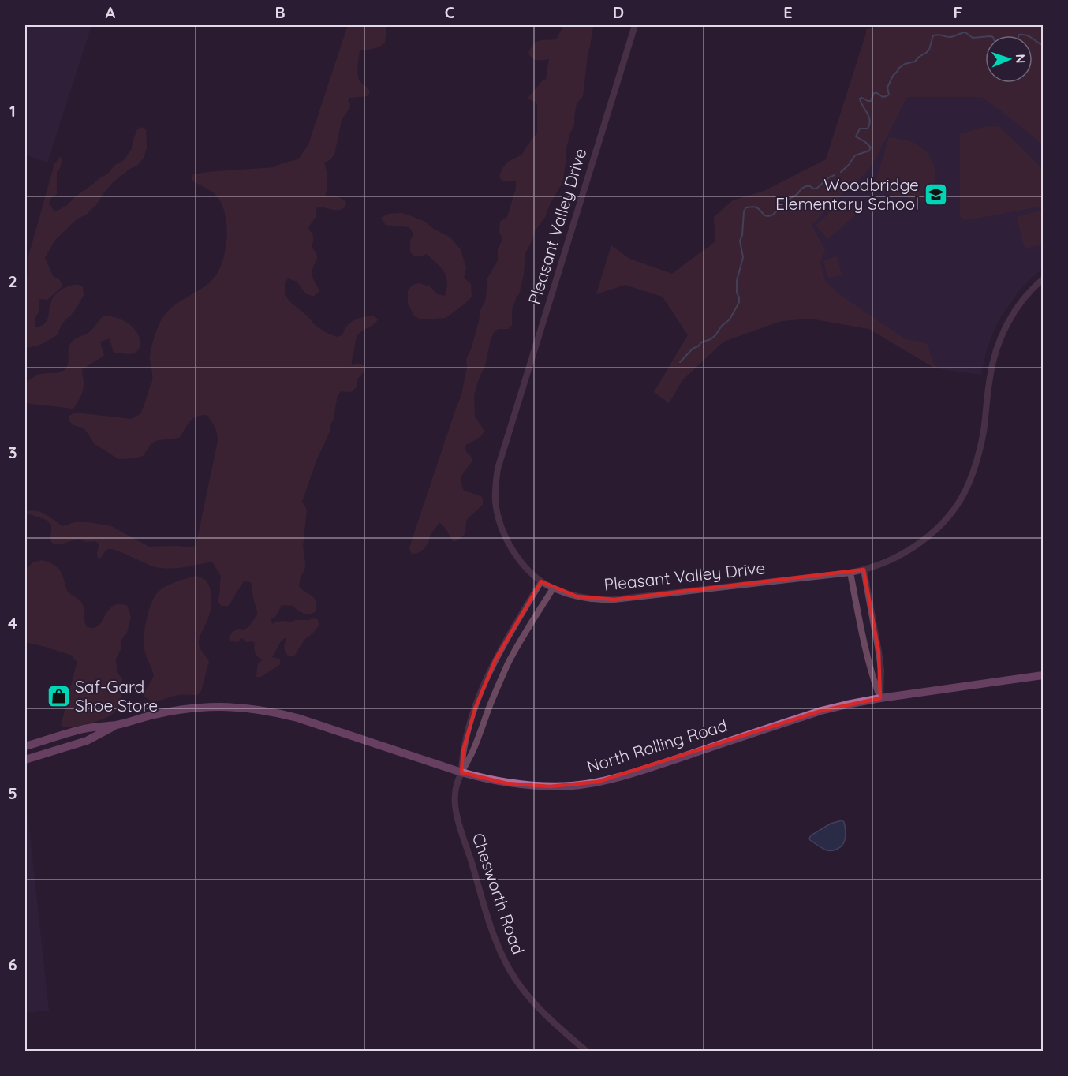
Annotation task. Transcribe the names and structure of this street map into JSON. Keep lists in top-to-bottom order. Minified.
{"streets":{"main road":["North Rolling Road"],"street":["Pleasant Valley Drive","Chesworth Road"]},"crossings":[["Pleasant Valley Drive","Chesworth Road"],["North Rolling Road","Chesworth Road"]],"places":{"school or university":["Woodbridge Elementary School"],"shop":["Saf-Gard Shoe Store"]},"north":"right","grid":{"columns":["A","B","C","D","E","F"],"rows":["1","2","3","4","5","6"]}}
